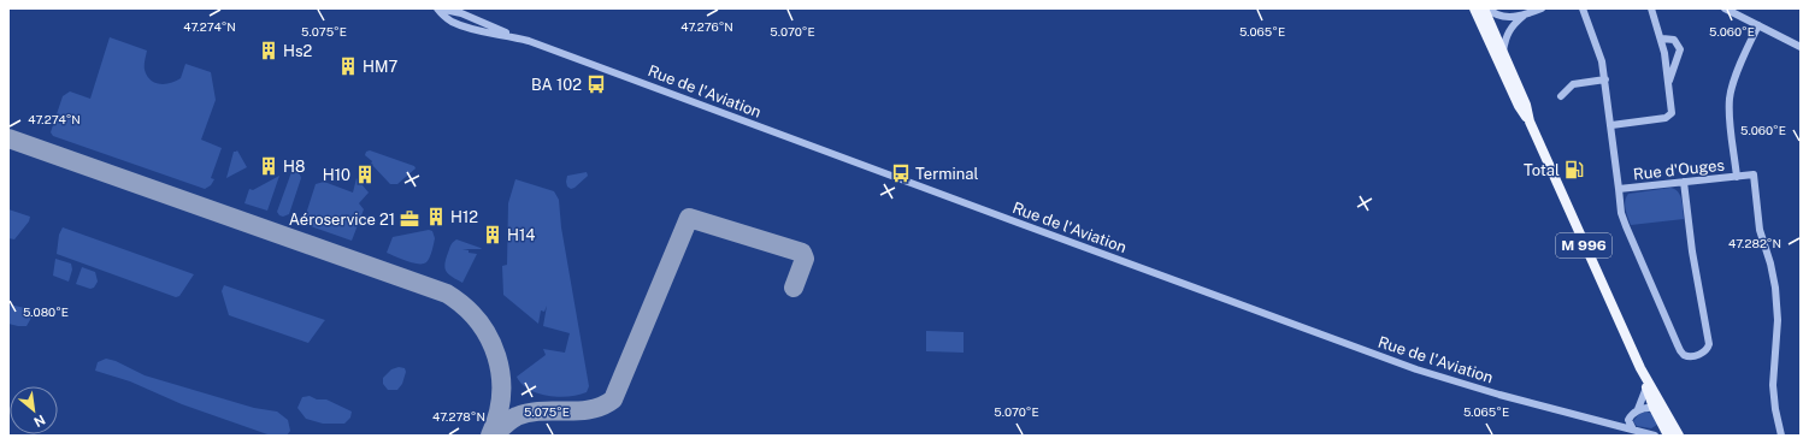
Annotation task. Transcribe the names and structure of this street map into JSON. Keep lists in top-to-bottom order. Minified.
{"streets":{"main road":["M 996"],"street":["Rue de l'Aviation","Rue d'Ouges"]},"crossings":[["Rue de l'Aviation","M 996"]],"places":{"building":["Hs2","HM7","H8","H10","H12","H14"],"bus stop":["BA 102","Terminal"],"fuel station":["Total"],"office":["Aéroservice 21"]},"north":"bottom right","coordinates":["47.274°N","47.276°N","5.060°E","5.075°E","5.070°E","5.065°E","47.282°N","5.080°E","47.278°N"]}
